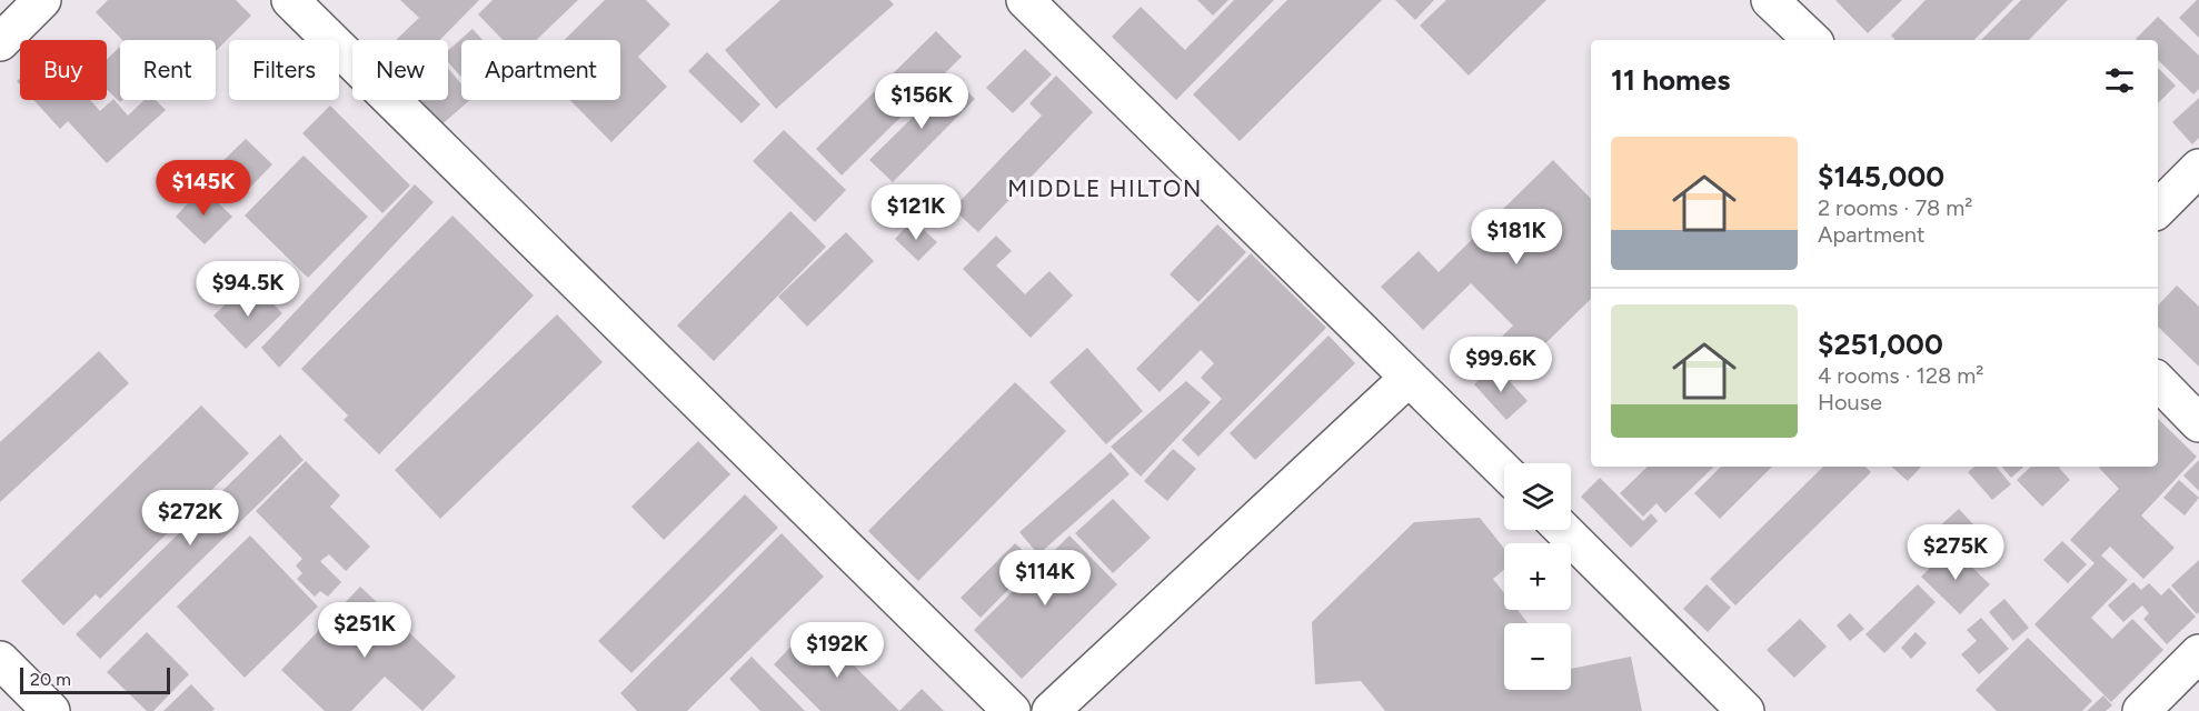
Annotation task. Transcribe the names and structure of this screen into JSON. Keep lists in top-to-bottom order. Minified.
{"districts":["MIDDLE HILTON"],"scale_bar":"20 m","page":{"chip":["Buy","Rent","Filters","New","Apartment"],"heading":"11 homes","price":["$156K","$145K","$121K","$181K","$94.5K","$99.6K","$272K","$275K","$114K","$251K","$192K"],"list":[{"name":"$145,000","note":"2 rooms · 78 m² · Apartment"},{"name":"$251,000","note":"4 rooms · 128 m² · House"}],"map_buttons":["+","−"],"scale":"20 m"}}
